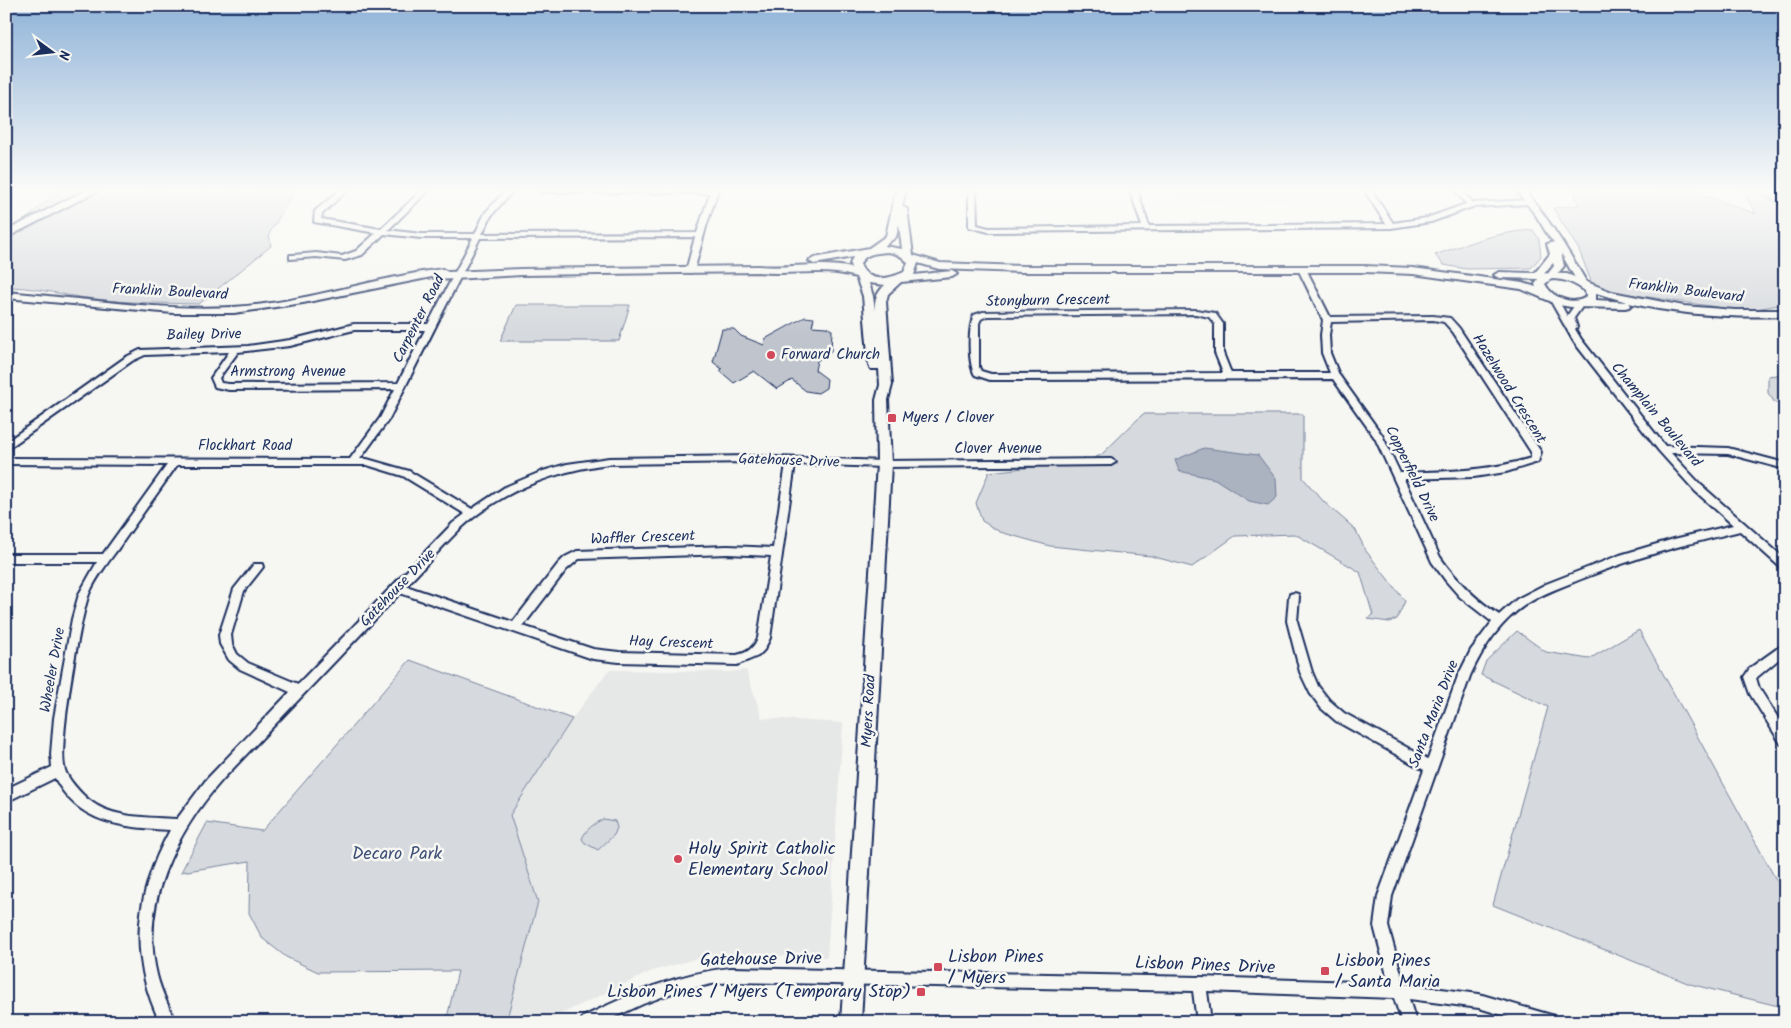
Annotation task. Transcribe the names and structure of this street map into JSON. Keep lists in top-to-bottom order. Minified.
{"streets":{"main road":["Franklin Boulevard","Myers Road"],"street":["Stonyburn Crescent","Carpenter Road","Bailey Drive","Armstrong Avenue","Hazelwood Crescent","Champlain Boulevard","Flockhart Road","Clover Avenue","Gatehouse Drive","Copperfield Drive","Waffler Crescent","Hay Crescent","Wheeler Drive","Santa Maria Drive","Lisbon Pines Drive"]},"crossings":[["Franklin Boulevard","Carpenter Road"],["Franklin Boulevard","Champlain Boulevard"],["Franklin Boulevard","Myers Road"],["Stonyburn Crescent","Copperfield Drive"],["Carpenter Road","Bailey Drive"],["Carpenter Road","Armstrong Avenue"],["Carpenter Road","Flockhart Road"],["Bailey Drive","Armstrong Avenue"],["Hazelwood Crescent","Copperfield Drive"],["Champlain Boulevard","Santa Maria Drive"],["Flockhart Road","Gatehouse Drive"],["Flockhart Road","Wheeler Drive"],["Clover Avenue","Gatehouse Drive"],["Clover Avenue","Myers Road"],["Gatehouse Drive","Hay Crescent"],["Gatehouse Drive","Wheeler Drive"],["Gatehouse Drive","Myers Road"],["Gatehouse Drive","Lisbon Pines Drive"],["Copperfield Drive","Santa Maria Drive"],["Waffler Crescent","Hay Crescent"],["Myers Road","Lisbon Pines Drive"],["Santa Maria Drive","Lisbon Pines Drive"]],"parks":["Decaro Park"],"places":{"other":["Forward Church","Holy Spirit Catholic Elementary School"],"transit":["Myers / Clover","Lisbon Pines / Myers","Lisbon Pines / Santa Maria","Lisbon Pines / Myers (Temporary Stop)"]},"north":"right"}
